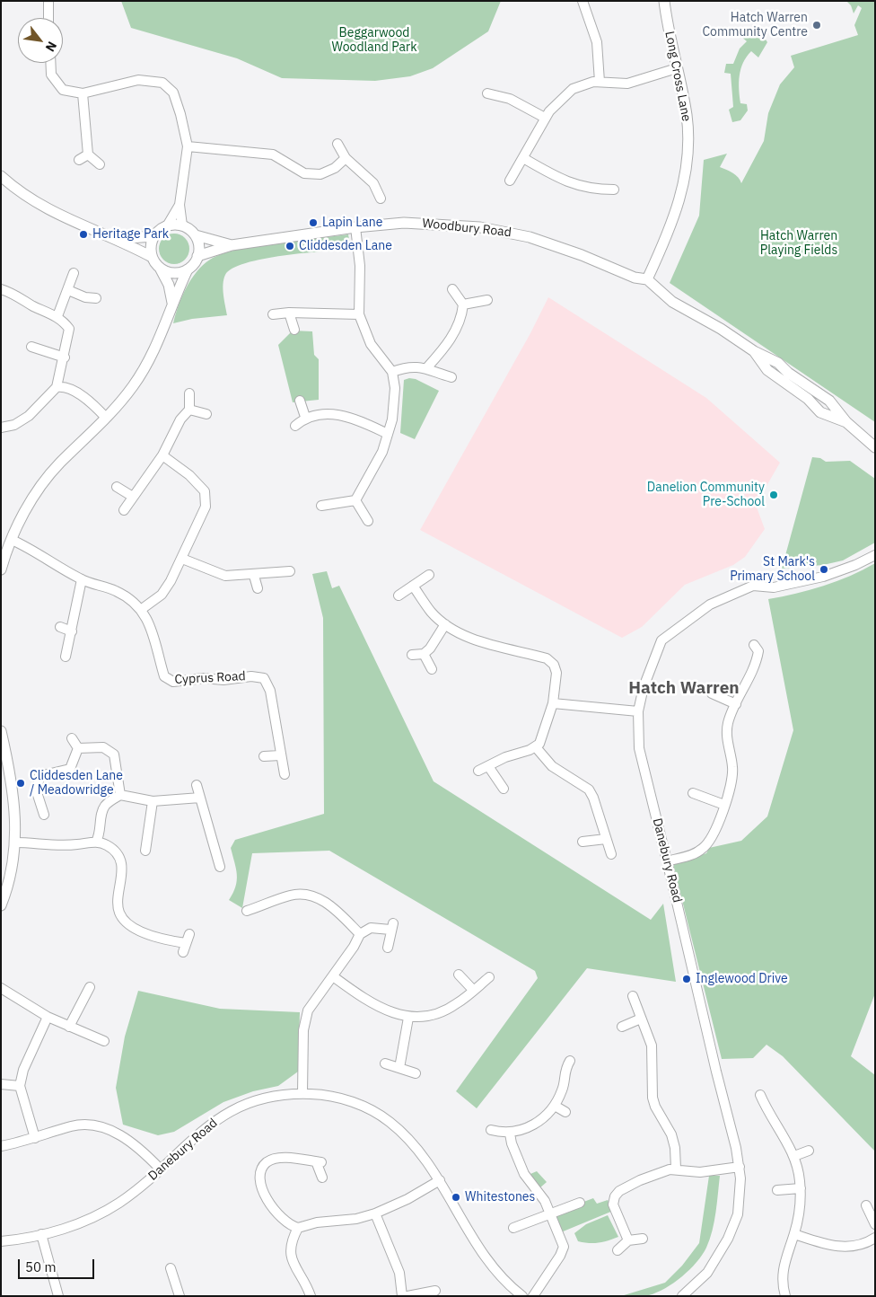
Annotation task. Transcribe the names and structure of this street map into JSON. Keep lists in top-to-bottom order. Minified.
{"streets":{"street":["Long Cross Lane","Woodbury Road","Cyprus Road","Danebury Road"]},"crossings":[["Long Cross Lane","Woodbury Road"]],"districts":["Hatch Warren"],"parks":["Beggarwood Woodland Park","Hatch Warren Playing Fields"],"places":["Hatch Warren Community Centre","Lapin Lane","Heritage Park","Cliddesden Lane","Danelion Community Pre-School","St Mark's Primary School","Cliddesden Lane / Meadowridge","Inglewood Drive","Whitestones"],"scale_bar":"50 m","north":"bottom right"}
